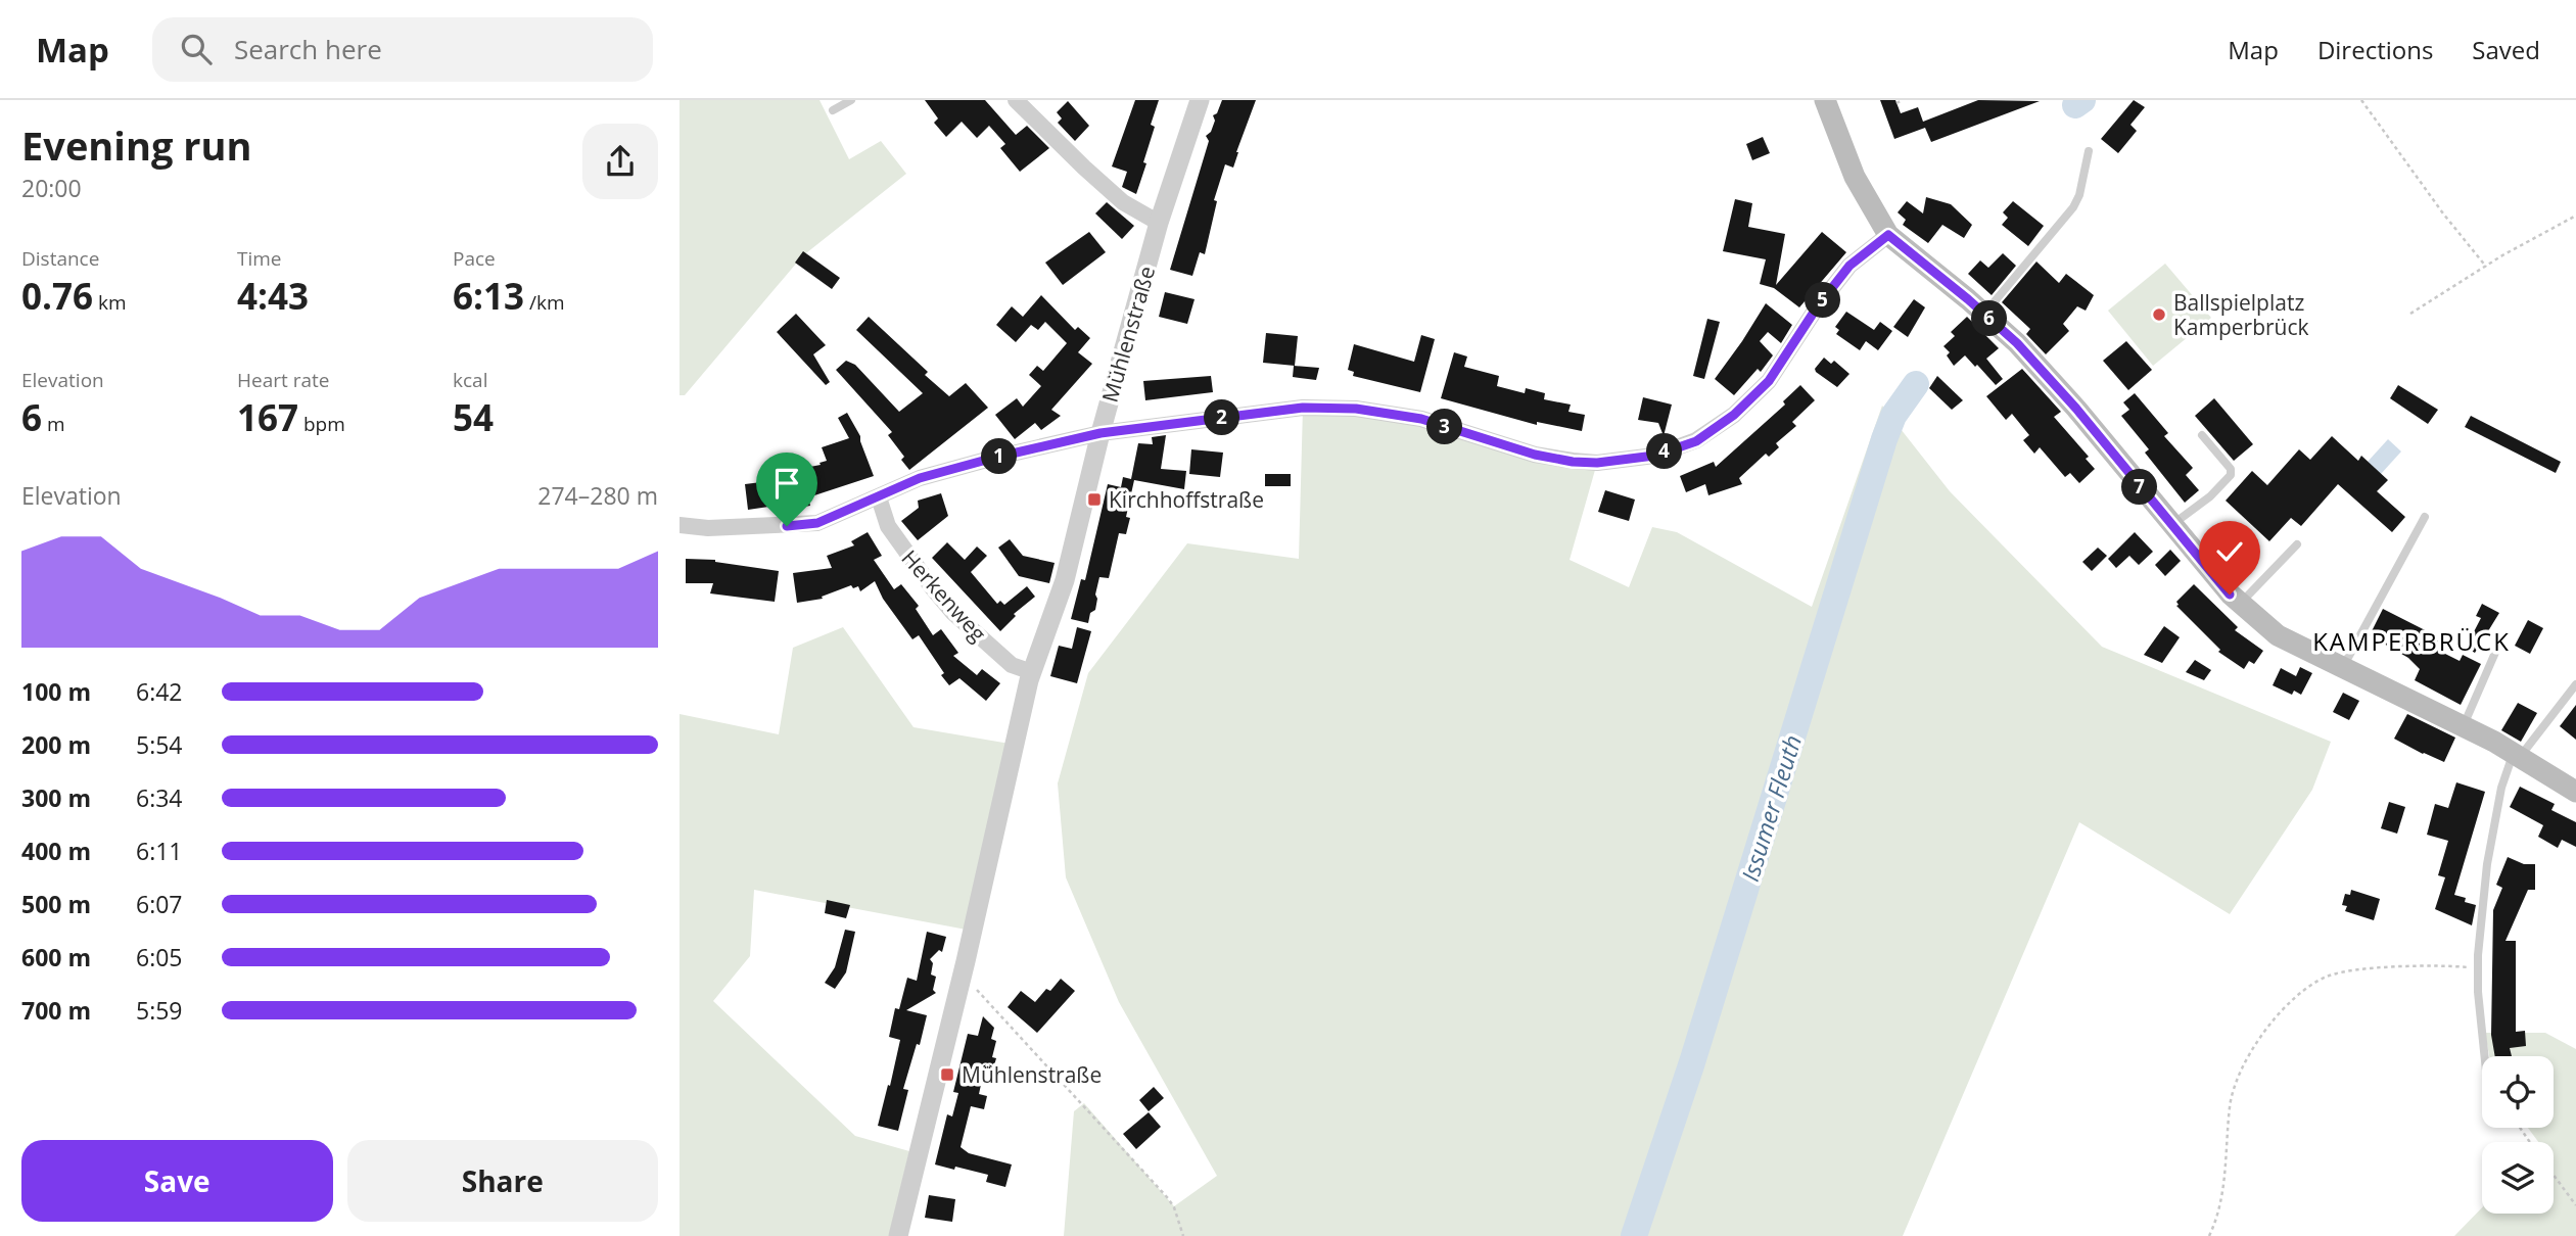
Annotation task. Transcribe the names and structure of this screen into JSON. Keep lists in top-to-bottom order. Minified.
{"streets":{"street":["Mühlenstraße","Herkenweg"]},"crossings":[["Mühlenstraße","Herkenweg"]],"districts":["KAMPERBRÜCK"],"water":["Issumer Fleuth"],"places":{"other":["Ballspielplatz Kamperbrück"],"transit":["Kirchhoffstraße","Mühlenstraße"]},"page":{"header":"Map","search":"Search here","nav":["Map","Directions","Saved"],"heading":["Evening run","20:00"],"stats":[["Distance","0.76 km"],["Time","4:43"],["Pace","6:13 /km"],["Elevation","6 m"],["Heart rate","167 bpm"],["kcal","54"]],"pins":["5","6","2","3","4","1","7"],"chart":["Elevation","274–280 m"],"list":[{"name":"100 m","note":"6:42"},{"name":"200 m","note":"5:54"},{"name":"300 m","note":"6:34"},{"name":"400 m","note":"6:11"},{"name":"500 m","note":"6:07"},{"name":"600 m","note":"6:05"},{"name":"700 m","note":"5:59"}],"buttons":["Save","Share"]}}
